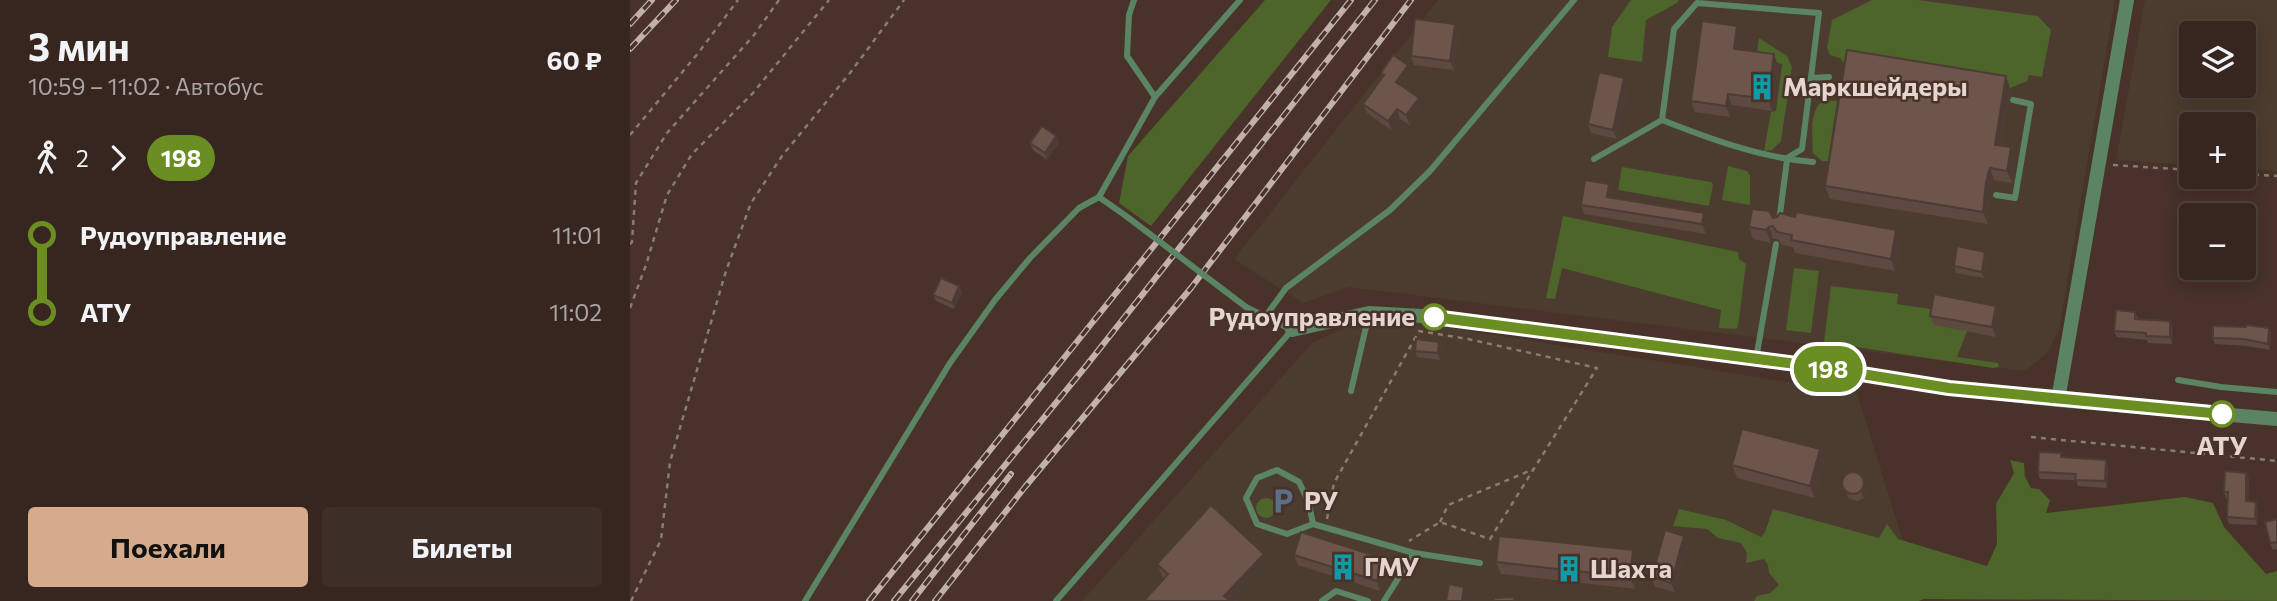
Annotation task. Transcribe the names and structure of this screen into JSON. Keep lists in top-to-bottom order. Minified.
{"places":{"building":["Маркшейдеры","ГМУ","Шахта"],"other":["Рудоуправление","АТУ"],"parking":["РУ"]},"lines":["bus line 198"],"page":{"heading":["3 мин","10:59 – 11:02 · Автобус","60 ₽"],"on_map":"198","map_buttons":["+","−"],"legs":["2","198"],"list":[{"name":"Рудоуправление","value":"11:01"},{"name":"АТУ","value":"11:02"}],"buttons":["Поехали","Билеты"]}}
